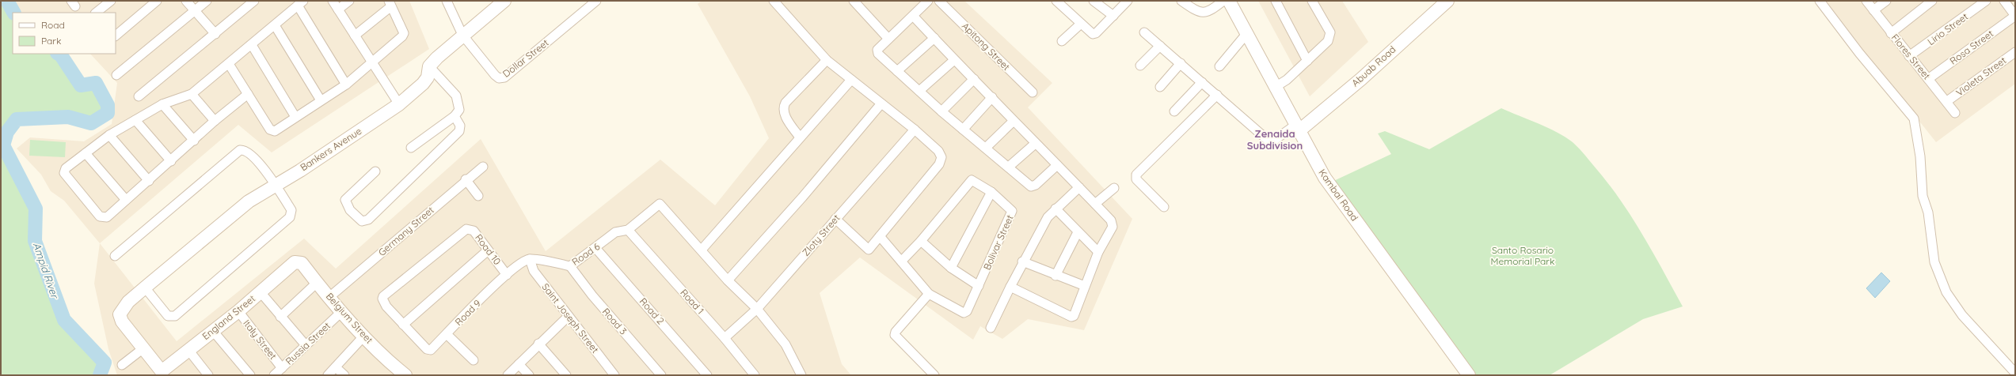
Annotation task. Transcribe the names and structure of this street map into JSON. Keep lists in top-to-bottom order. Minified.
{"streets":{"street":["Lirio Street","Apitong Street","Rosa Street","Flores Street","Dollar Street","Abuab Road","Violeta Street","Bankers Avenue","Kambal Road","Germany Street","Zloty Street","Bolivar Street","Road 10","Road 6","Road 1","Road 2","Road 9","England Street","Belgium Street","Saint Joseph Street","Road 3","Italy Street","Russia Street"]},"crossings":[["Lirio Street","Flores Street"],["Rosa Street","Flores Street"],["Flores Street","Violeta Street"],["Dollar Street","Bankers Avenue"],["Abuab Road","Kambal Road"],["Germany Street","Belgium Street"],["Zloty Street","Road 1"],["Road 10","Road 9"],["Road 6","Road 1"],["Road 6","Road 2"],["Road 6","Saint Joseph Street"],["Road 6","Road 3"],["England Street","Belgium Street"],["England Street","Italy Street"],["Belgium Street","Russia Street"],["Italy Street","Russia Street"]],"districts":["Zenaida Subdivision"],"water":["Ampid River"],"parks":["Santo Rosario Memorial Park"],"legend":["Road","Park"]}
